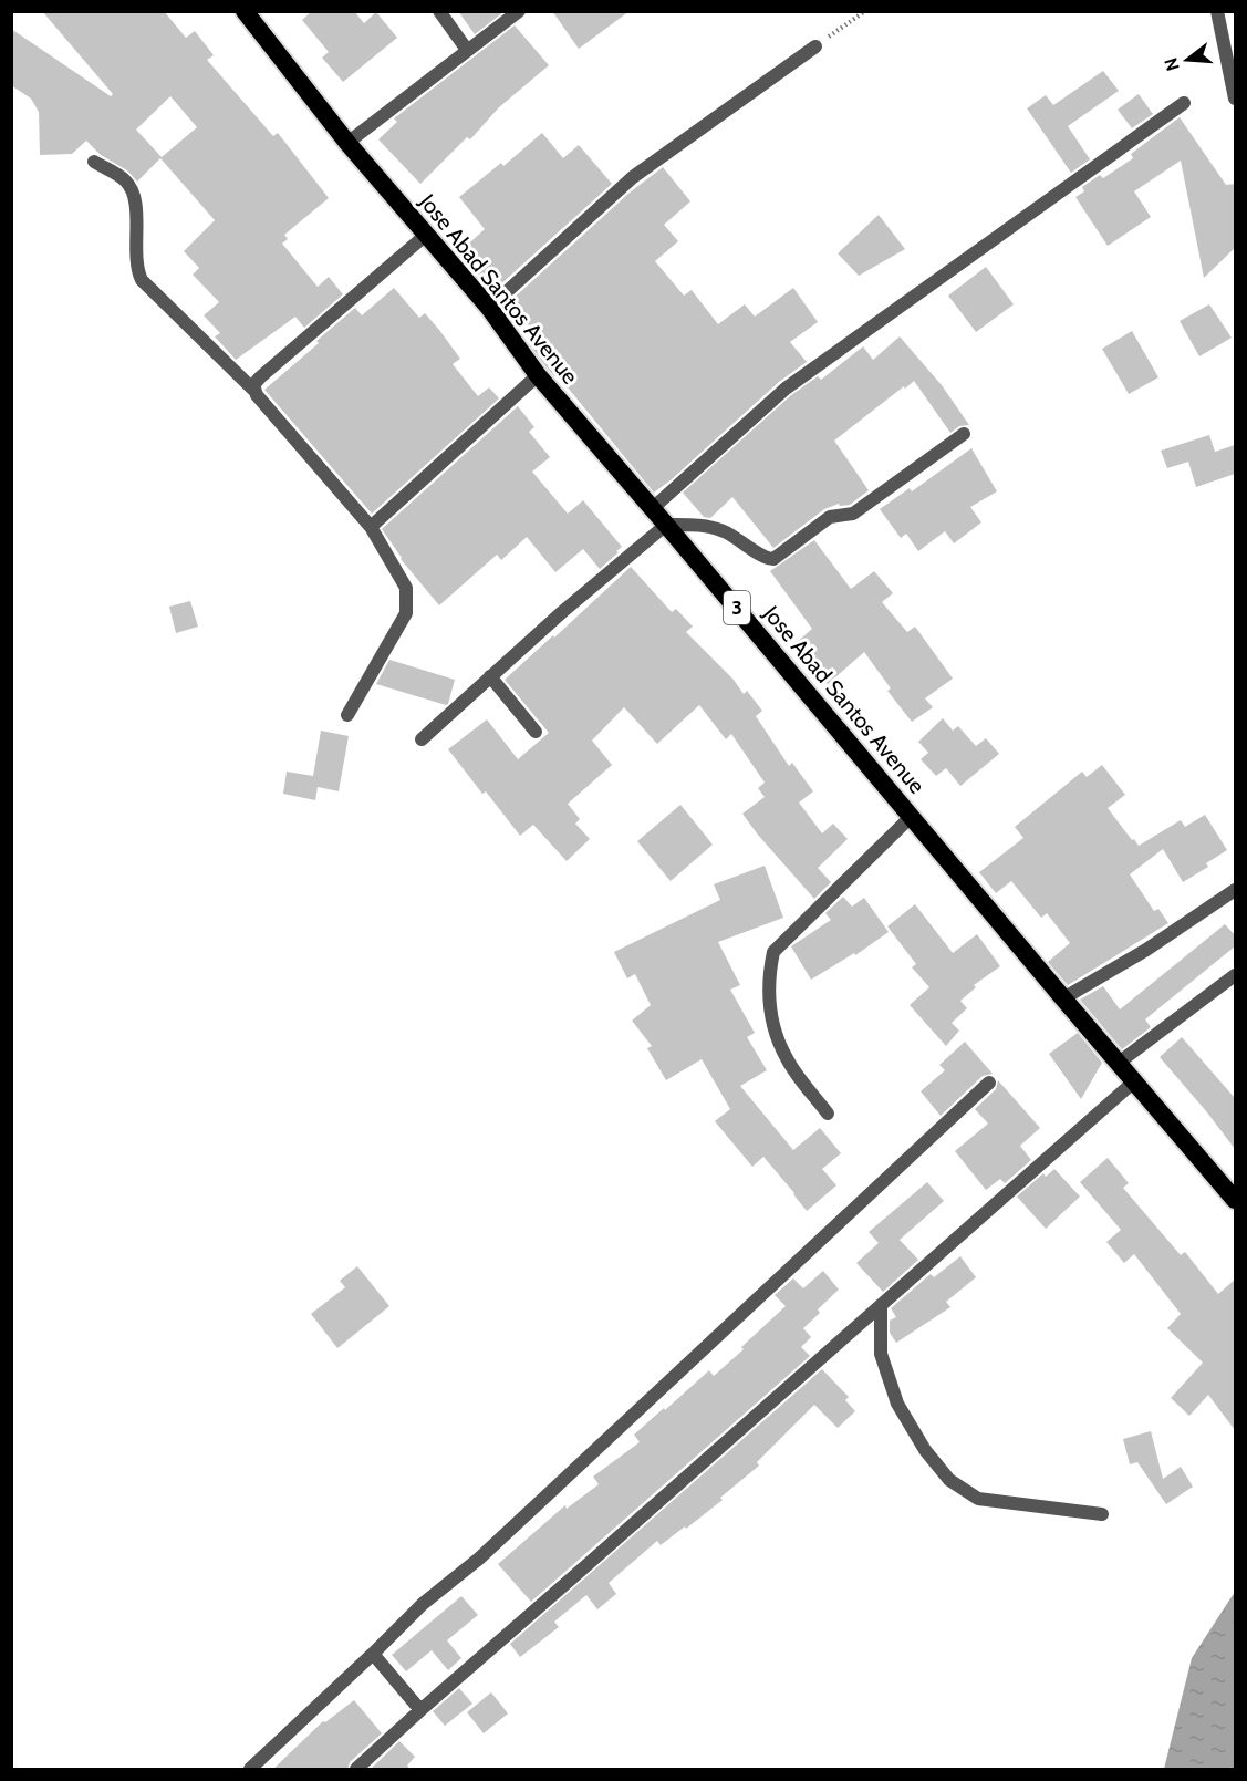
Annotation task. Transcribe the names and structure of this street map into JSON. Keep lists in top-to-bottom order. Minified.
{"streets":{"highway":["Jose Abad Santos Avenue","3"]},"north":"left"}
